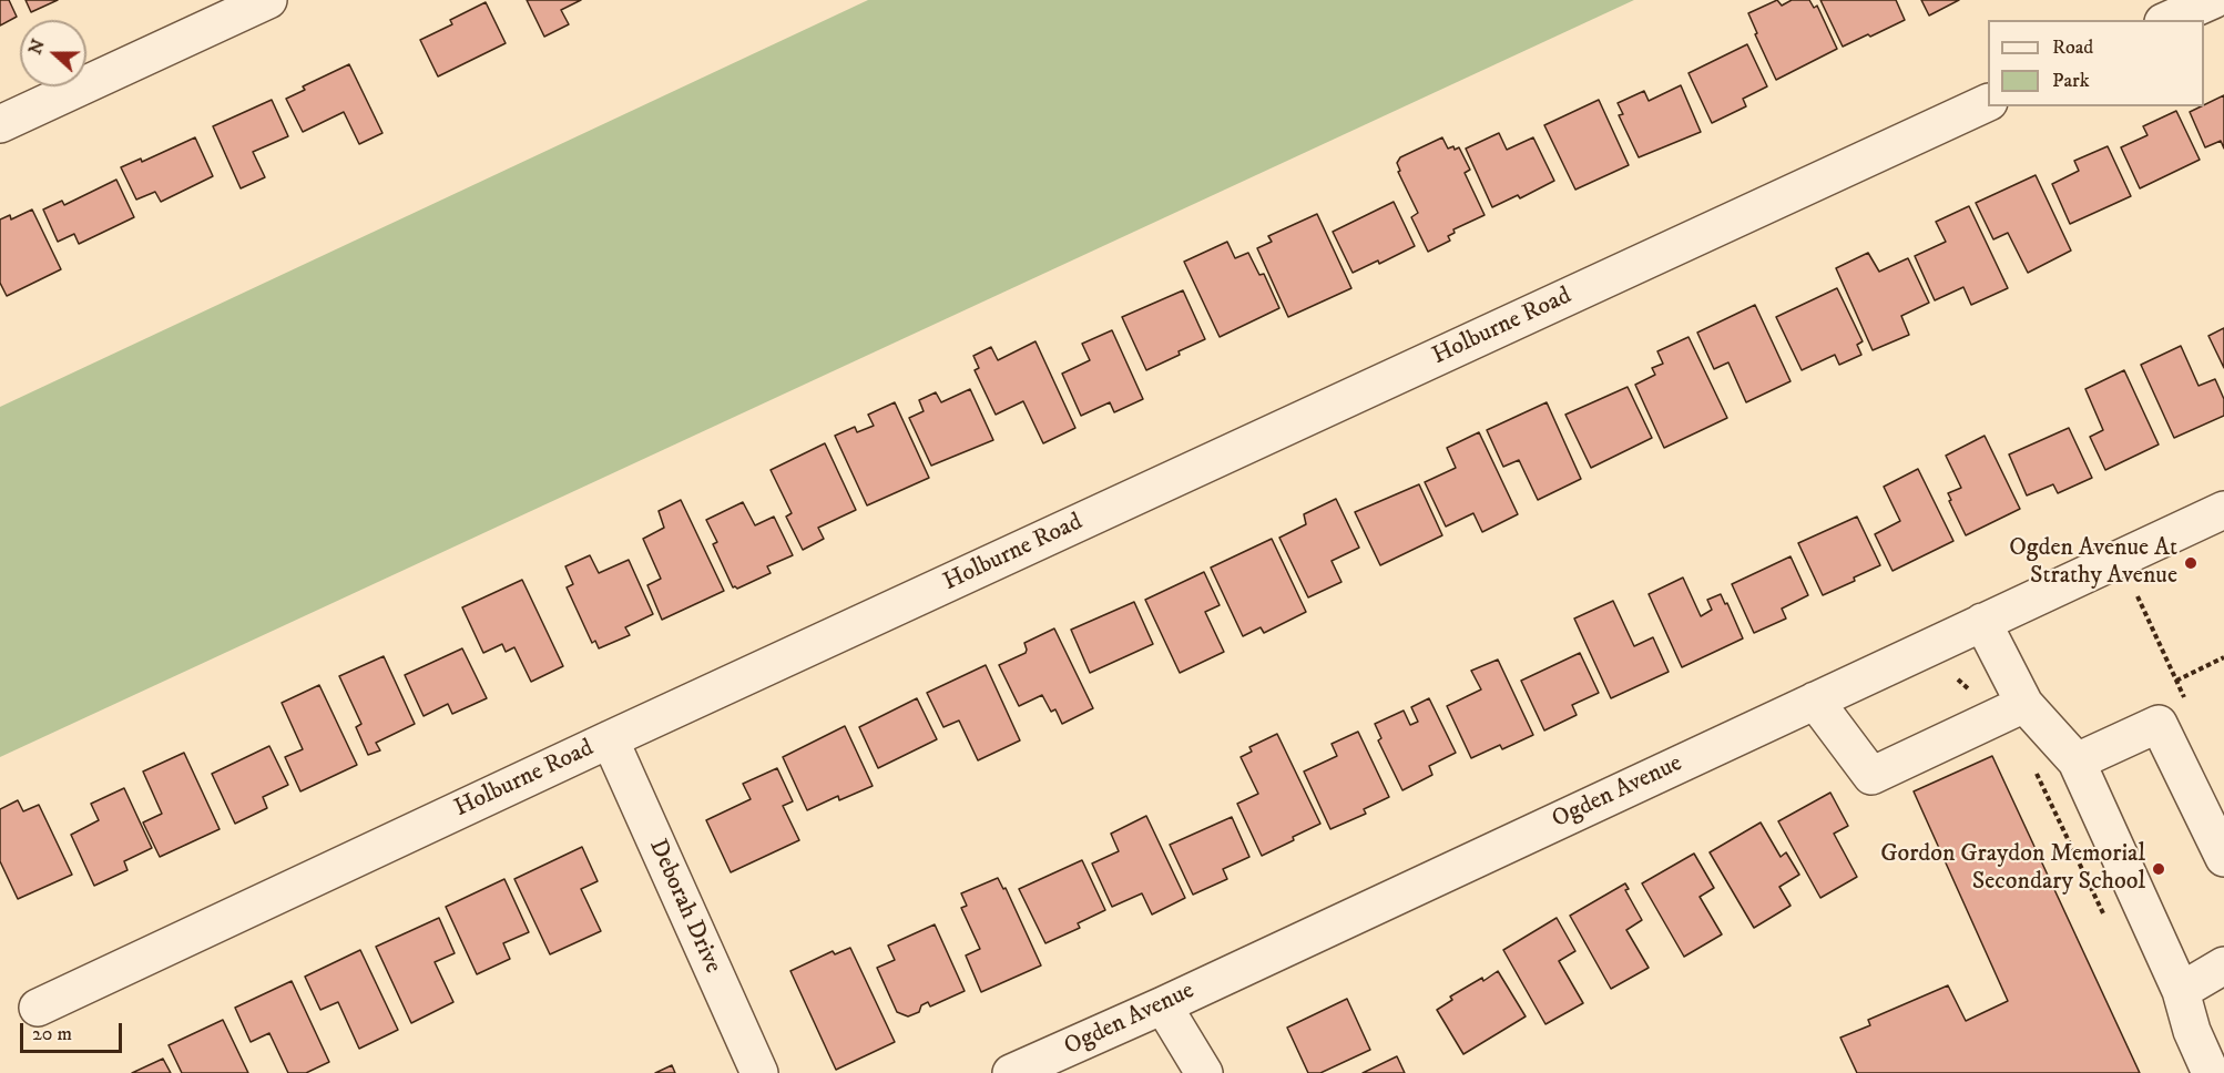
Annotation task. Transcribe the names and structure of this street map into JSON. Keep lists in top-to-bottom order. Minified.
{"streets":{"street":["Holburne Road","Ogden Avenue","Deborah Drive"]},"crossings":[["Holburne Road","Deborah Drive"]],"places":["Ogden Avenue At Strathy Avenue","Gordon Graydon Memorial Secondary School"],"legend":["Road","Park"],"scale_bar":"20 m","north":"left"}
